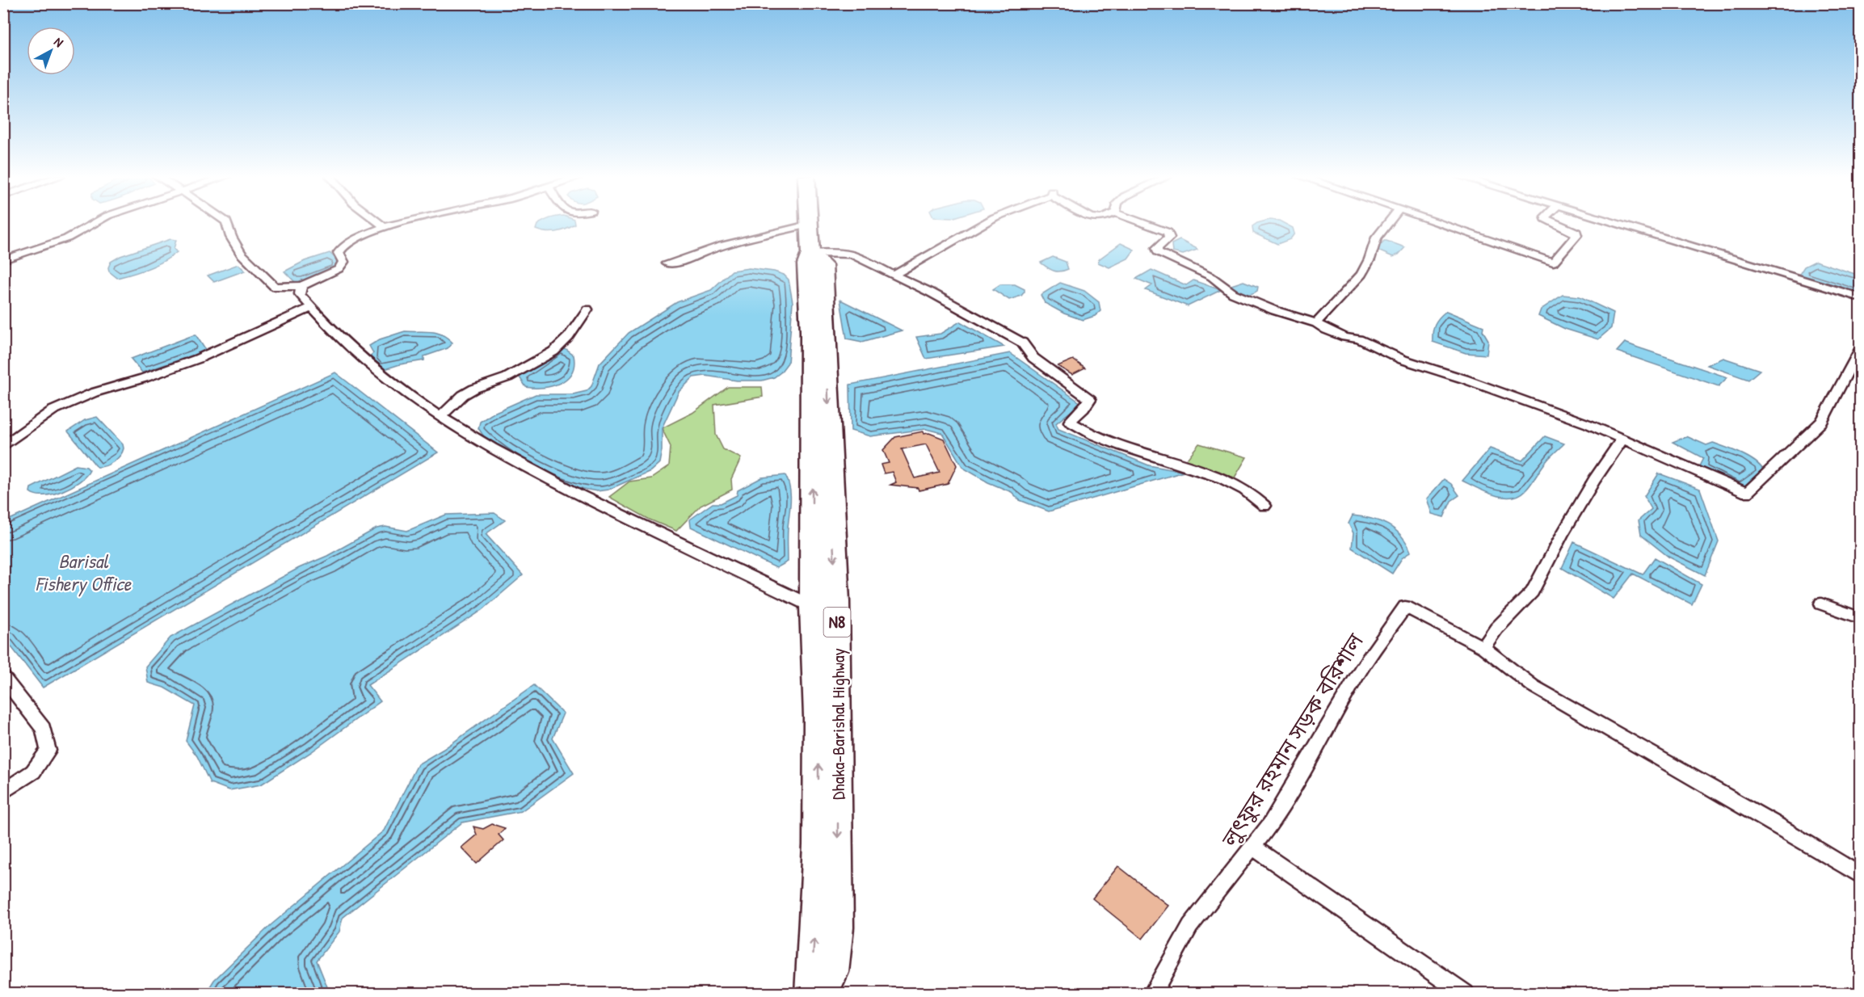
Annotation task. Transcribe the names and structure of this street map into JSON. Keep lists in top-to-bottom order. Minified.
{"streets":{"highway":["N8","Dhaka-Barishal Highway"],"street":["লুৎফুর রহমান সড়ক বরিশাল"]},"water":["Barisal Fishery Office"],"north":"top right"}
